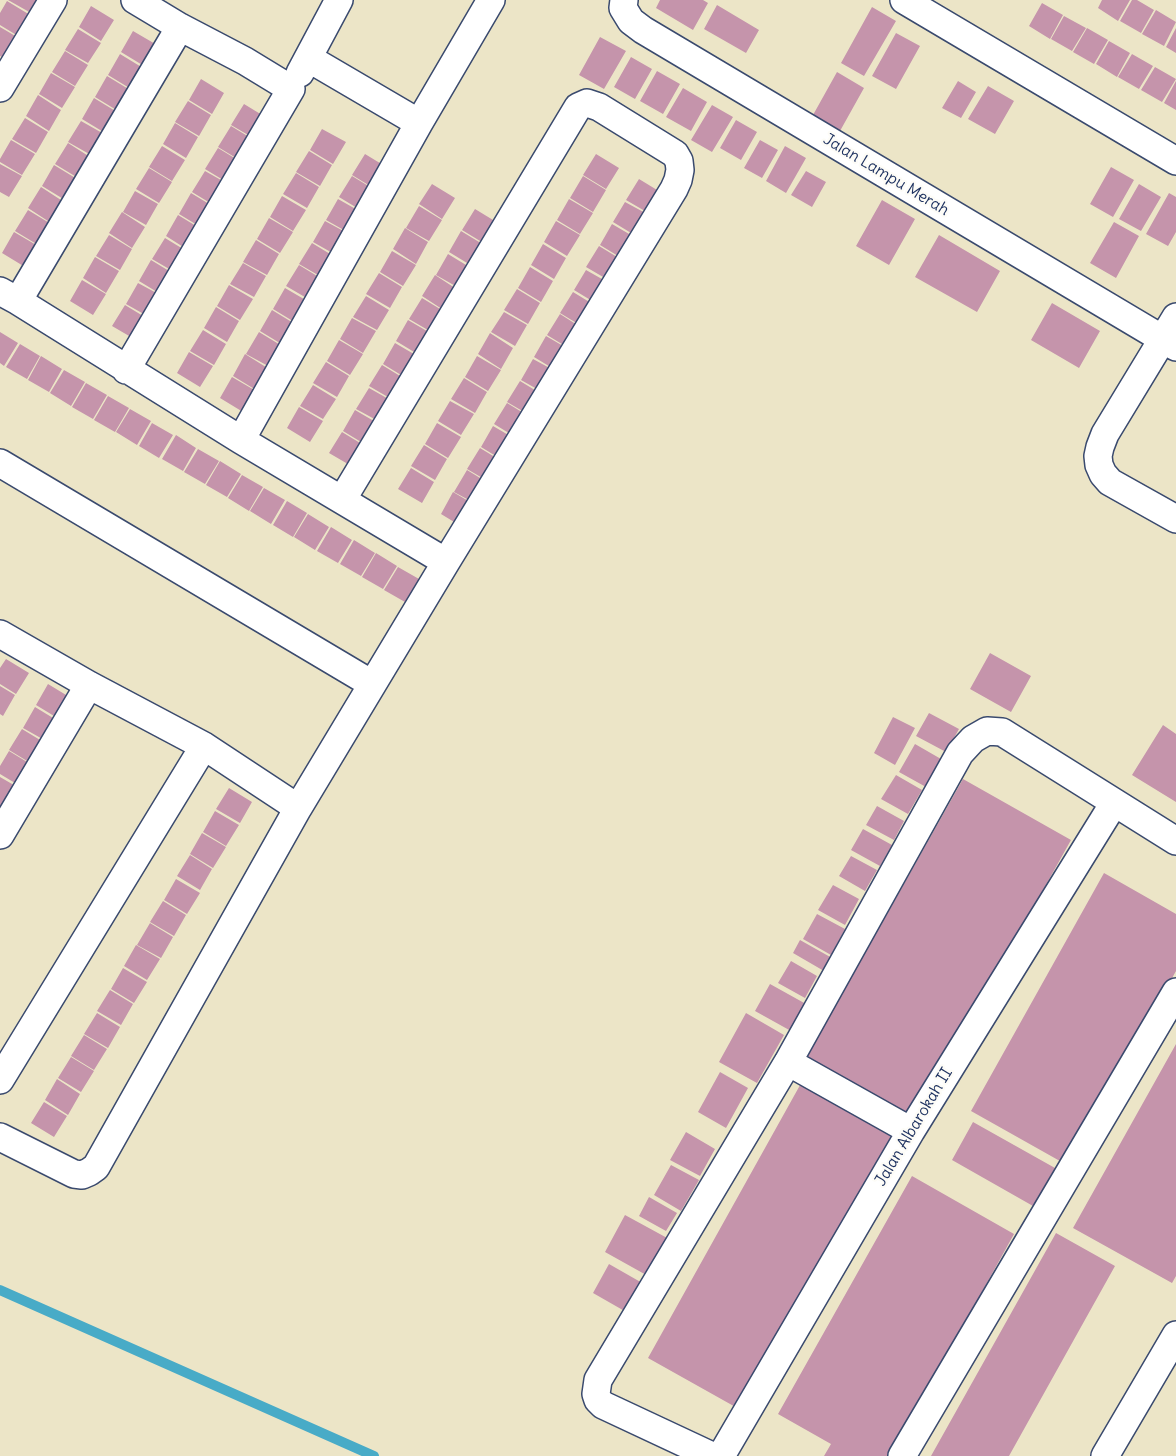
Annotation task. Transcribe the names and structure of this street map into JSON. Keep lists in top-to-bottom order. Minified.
{"streets":{"street":["Jalan Lampu Merah","Jalan Albarokah II"]}}
